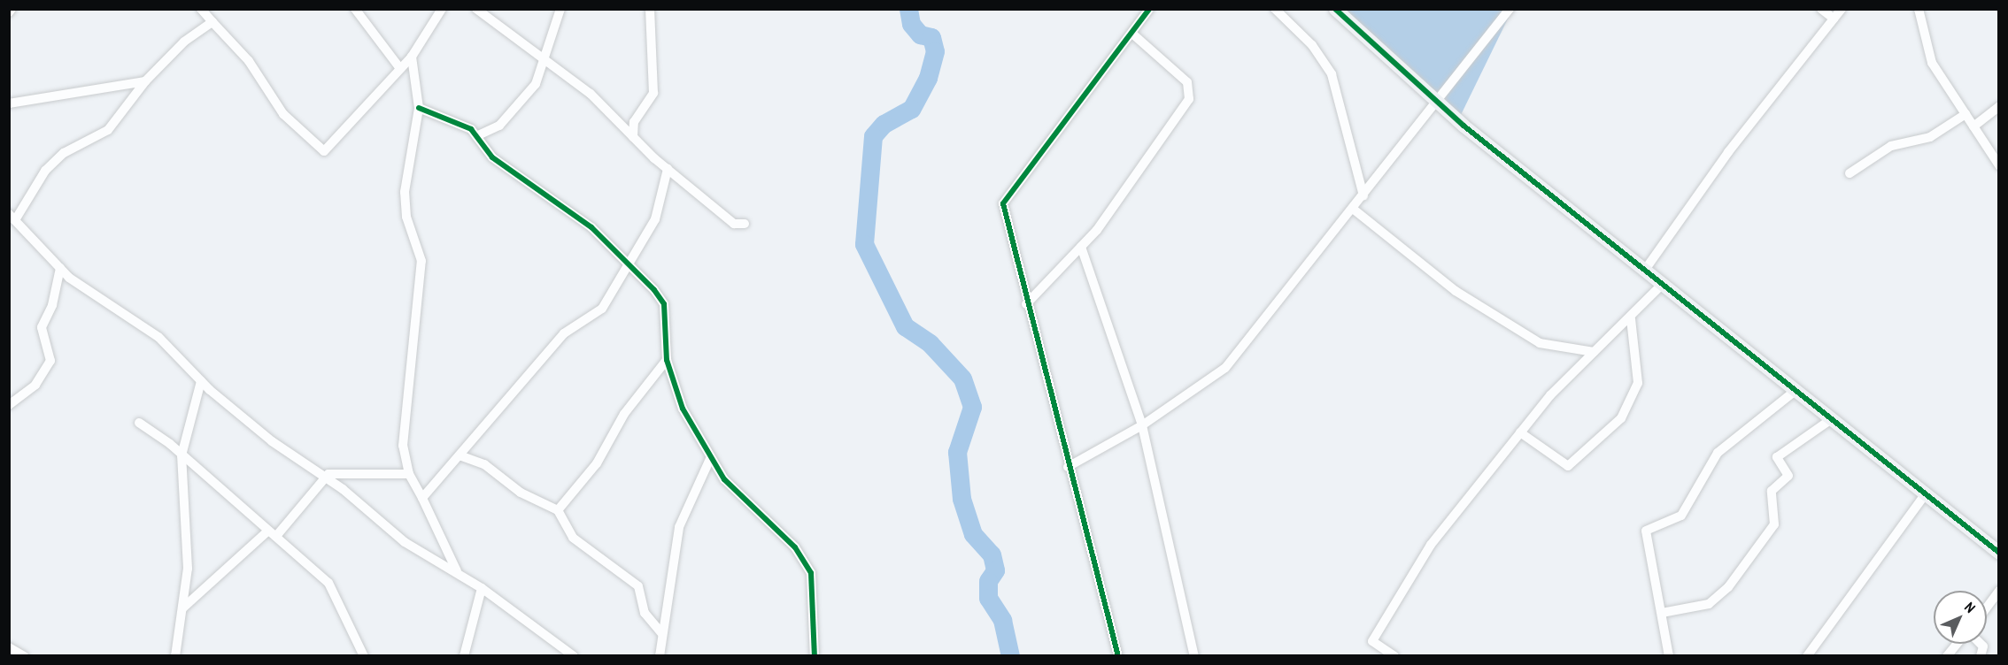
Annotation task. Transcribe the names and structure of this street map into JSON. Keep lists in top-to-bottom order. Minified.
{"north":"top right"}
